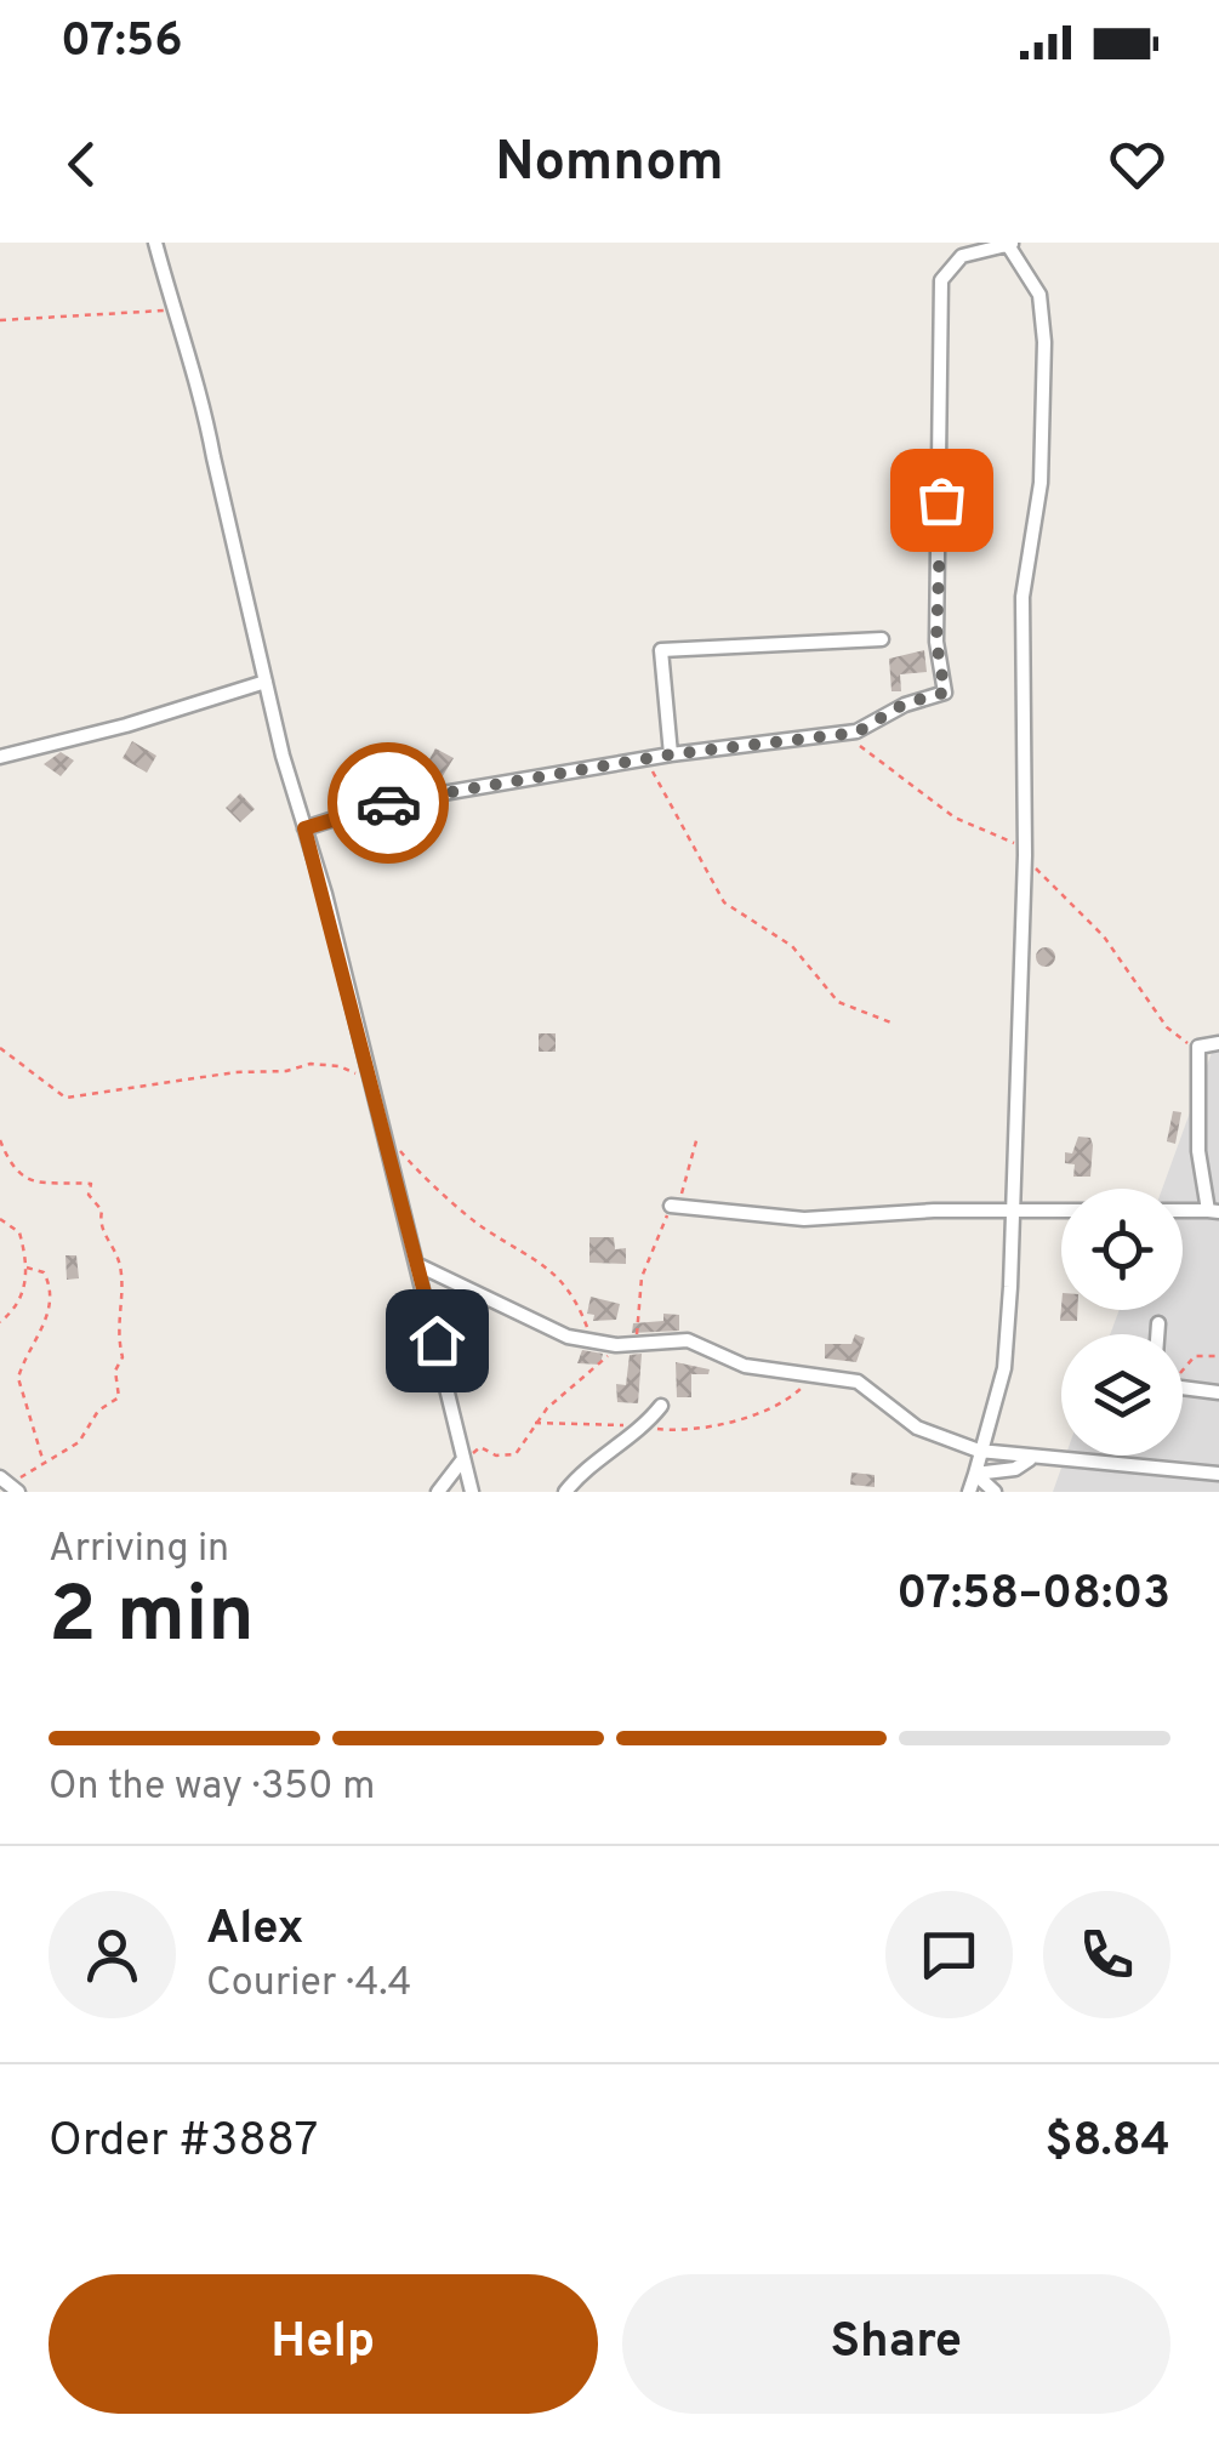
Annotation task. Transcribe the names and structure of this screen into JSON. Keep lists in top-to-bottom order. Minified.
{"page":{"status":"07:56","header":"Nomnom","heading":["2 min","Arriving in","07:58–08:03"],"panel":["Alex","Courier · 4.4","Order #3887","$8.84"],"bar":"On the way · 350 m","buttons":["Help","Share"]}}
